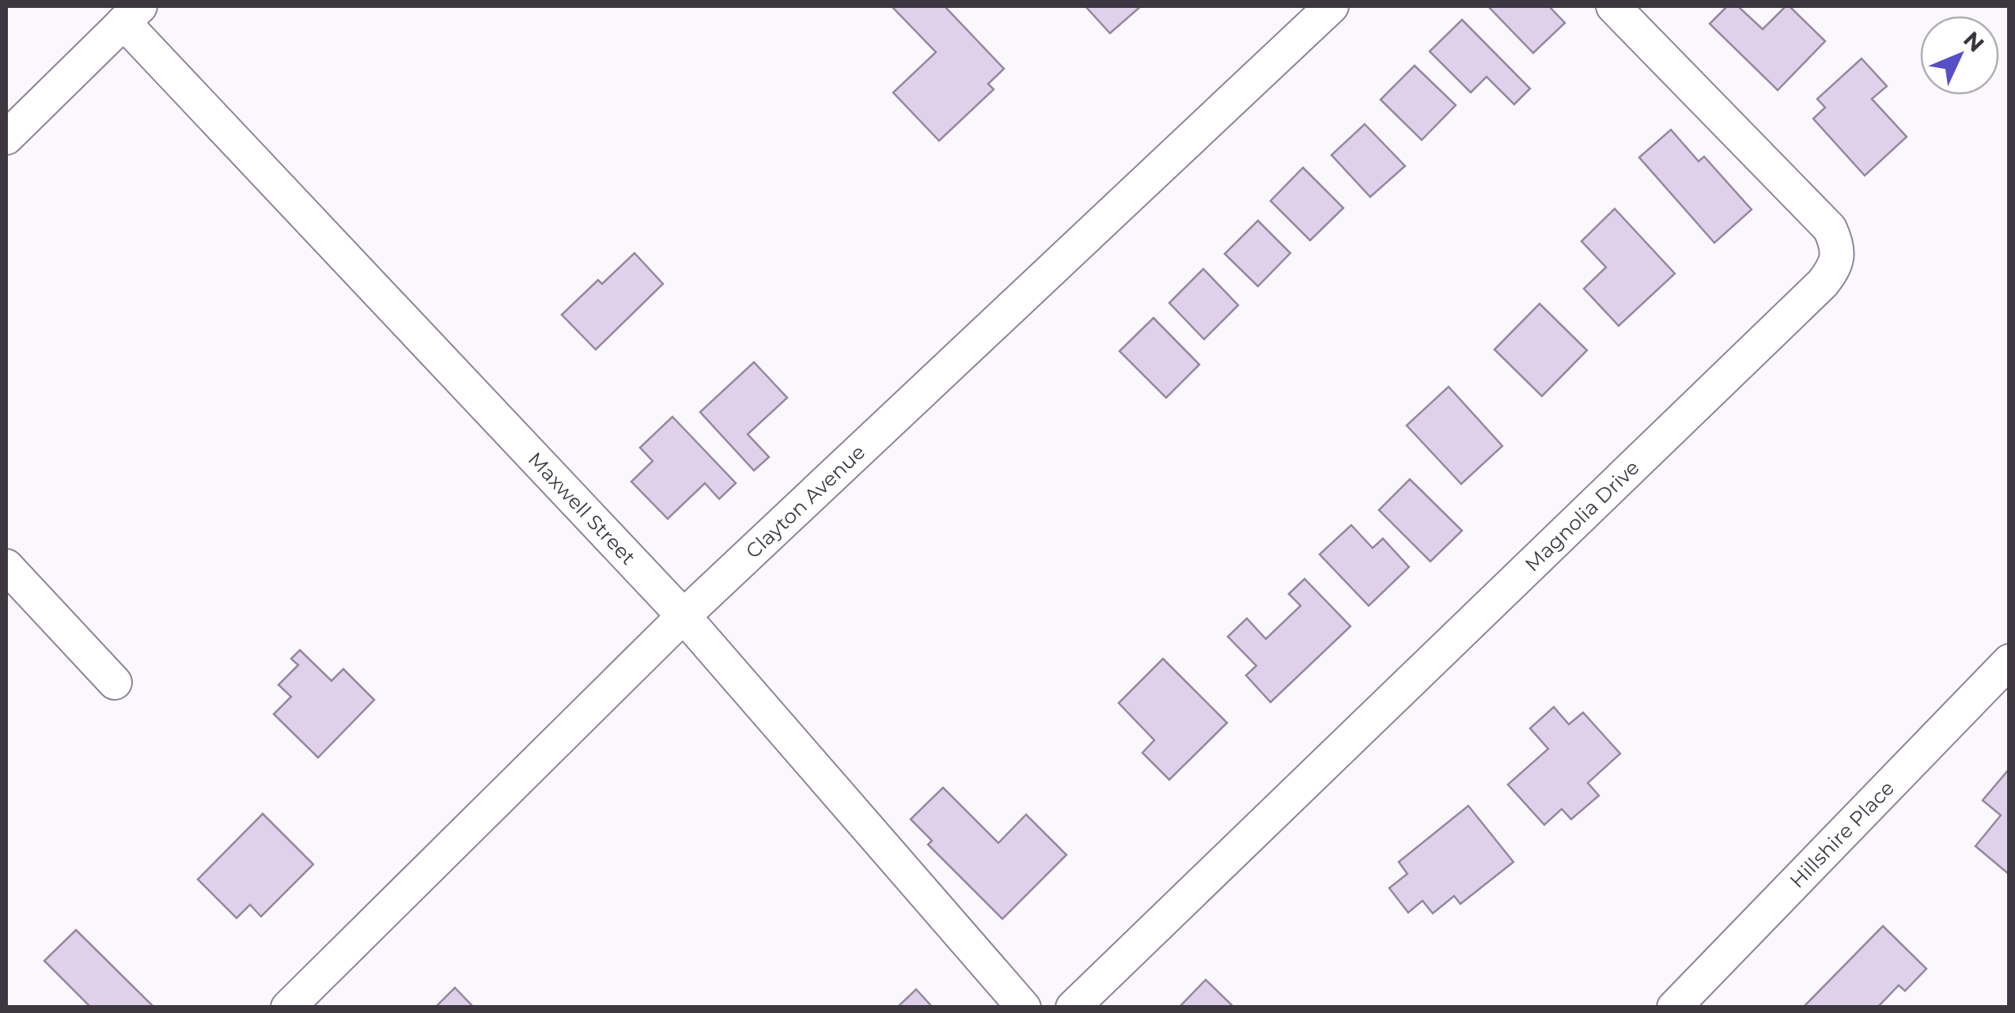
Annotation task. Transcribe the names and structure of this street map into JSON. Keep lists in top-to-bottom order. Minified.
{"streets":{"street":["Clayton Avenue","Maxwell Street","Magnolia Drive","Hillshire Place"]},"crossings":[["Clayton Avenue","Maxwell Street"]],"north":"top right"}
